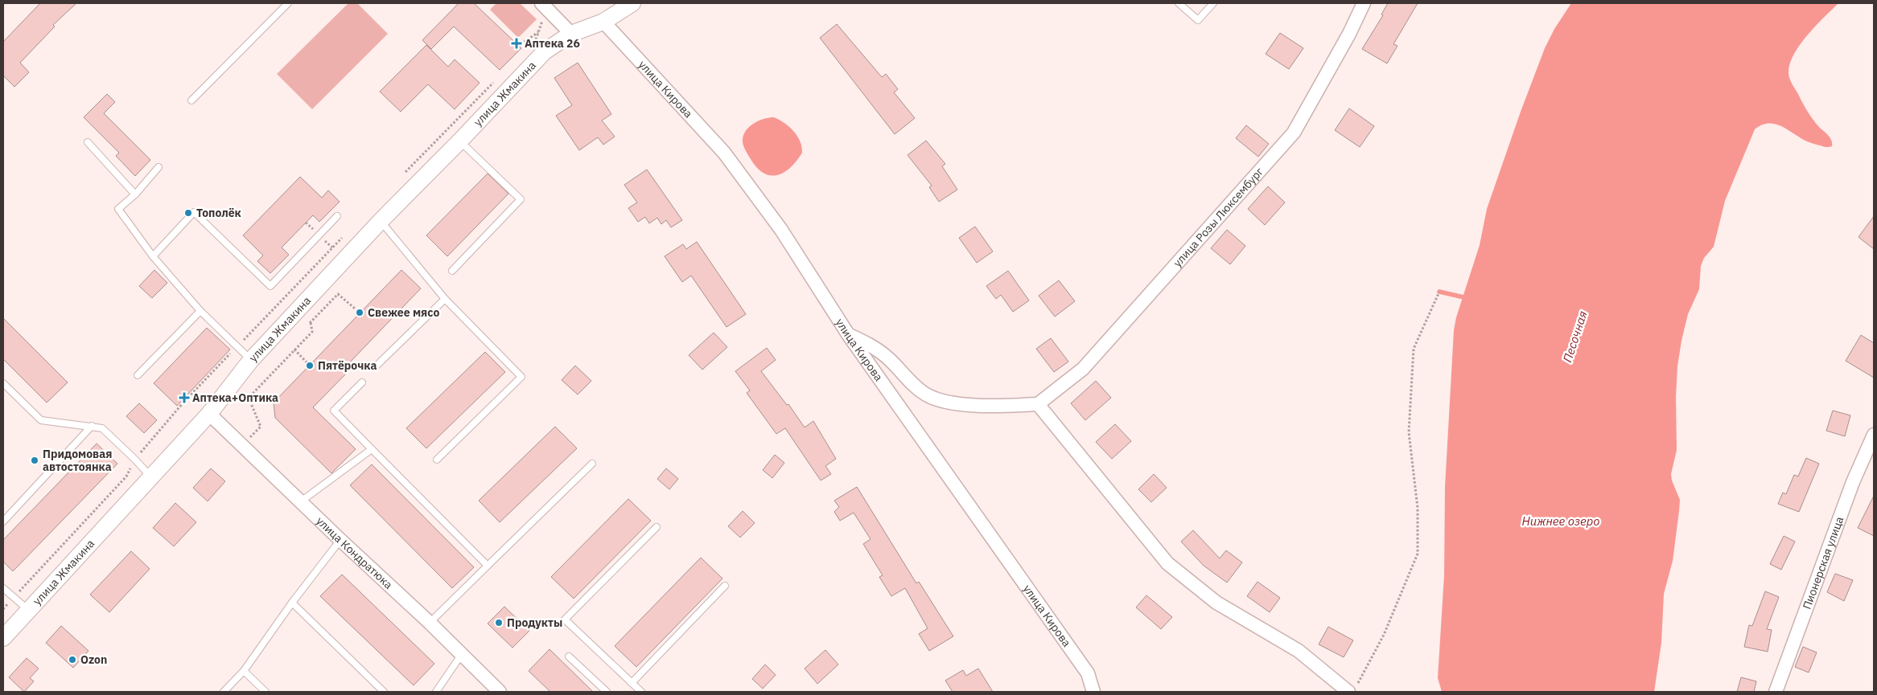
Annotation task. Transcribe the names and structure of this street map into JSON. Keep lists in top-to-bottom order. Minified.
{"streets":{"street":["улица Кирова","улица Жмакина","улица Розы Люксембург","улица Кондратюка","Пионерская улица"]},"crossings":[["улица Жмакина","улица Кондратюка"]],"water":["Песочная","Нижнее озеро"],"places":{"health":["Аптека 26","Аптека+Оптика"],"other":["Тополёк","Свежее мясо","Пятёрочка","Придомовая автостоянка","Продукты","Ozon"]}}
